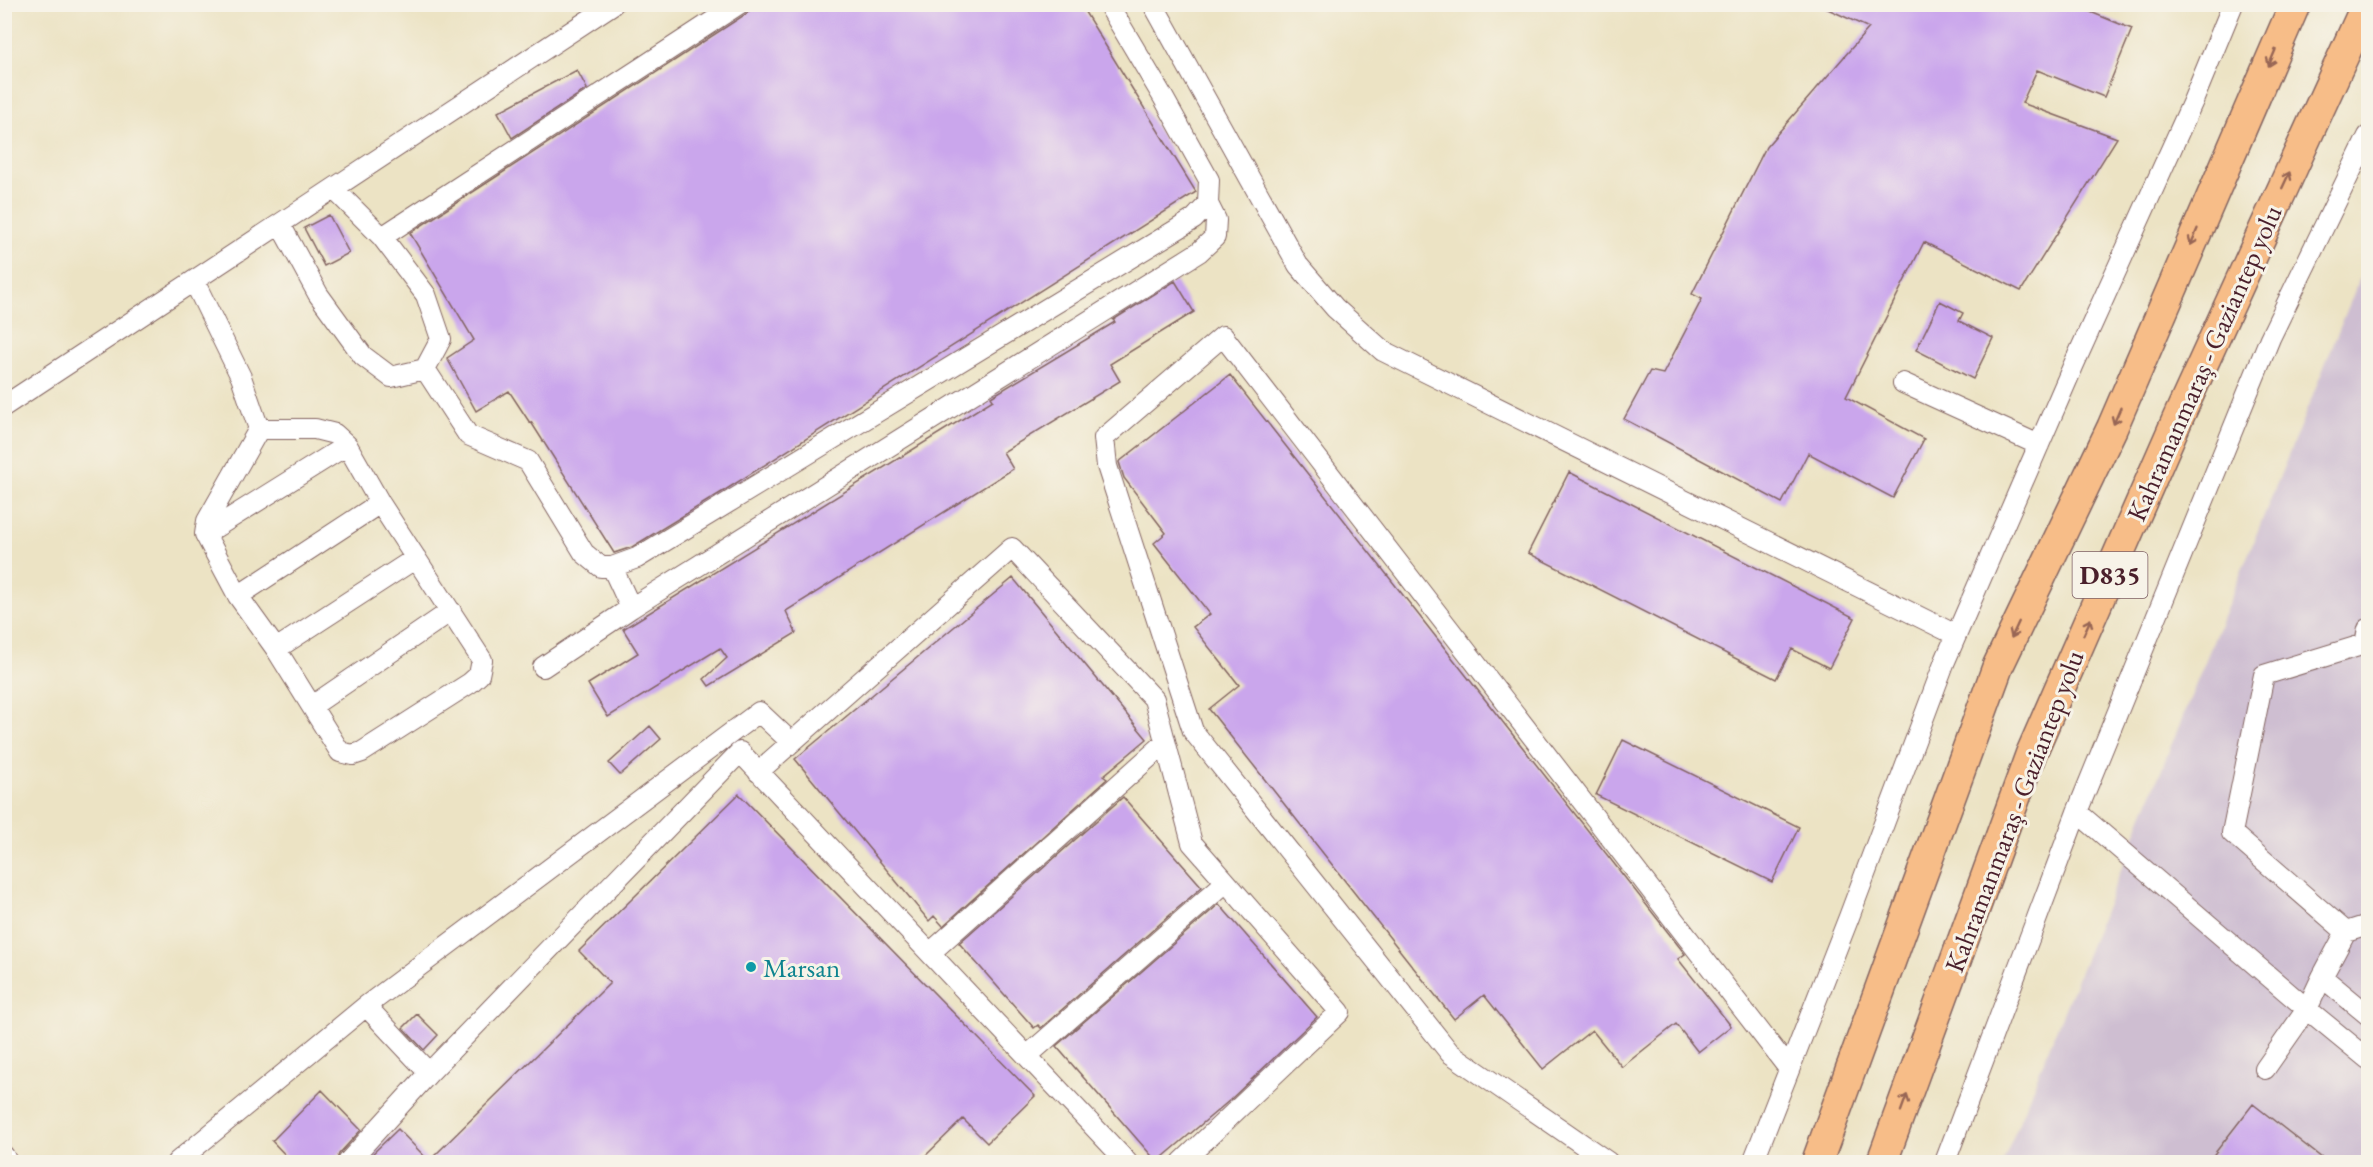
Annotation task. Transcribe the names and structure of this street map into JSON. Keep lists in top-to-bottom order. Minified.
{"streets":{"highway":["Kahramanmaraş - Gaziantep yolu","D835"]},"places":["Marsan"]}
